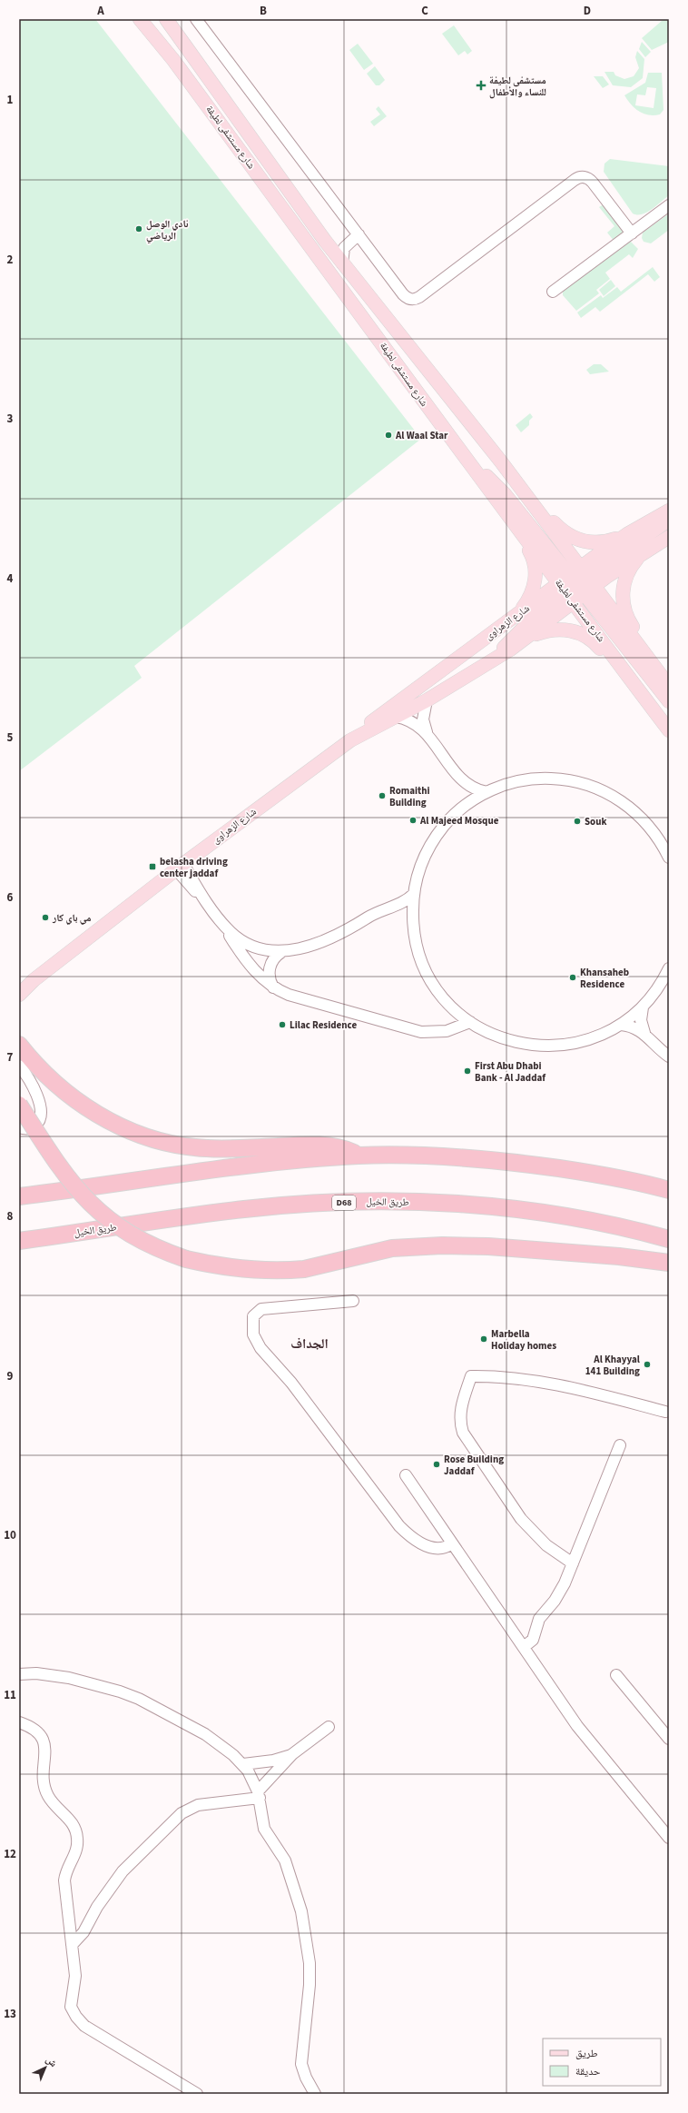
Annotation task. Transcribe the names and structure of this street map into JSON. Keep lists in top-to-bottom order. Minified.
{"streets":{"highway":["طريق الخيل","D68"],"main road":["شارع مستشفى لطيفة","شارع الزهراوى"]},"crossings":[["شارع مستشفى لطيفة","شارع الزهراوى"]],"districts":["الجداف"],"places":{"health":["مستشفى لطيفة للنساء والأطفال"],"other":["نادي الوصل الرياضي","Al Waal Star","Romaithi Building","Al Majeed Mosque","Souk","مي باي كار","Khansaheb Residence","Lilac Residence","First Abu Dhabi Bank - Al Jaddaf","Marbella Holiday homes","Al Khayyal 141 Building","Rose Building Jaddaf"],"transit":["belasha driving center jaddaf"]},"legend":["طريق","حديقة"],"north":"top right","grid":{"columns":["A","B","C","D"],"rows":["1","2","3","4","5","6","7","8","9","10","11","12","13"]}}
